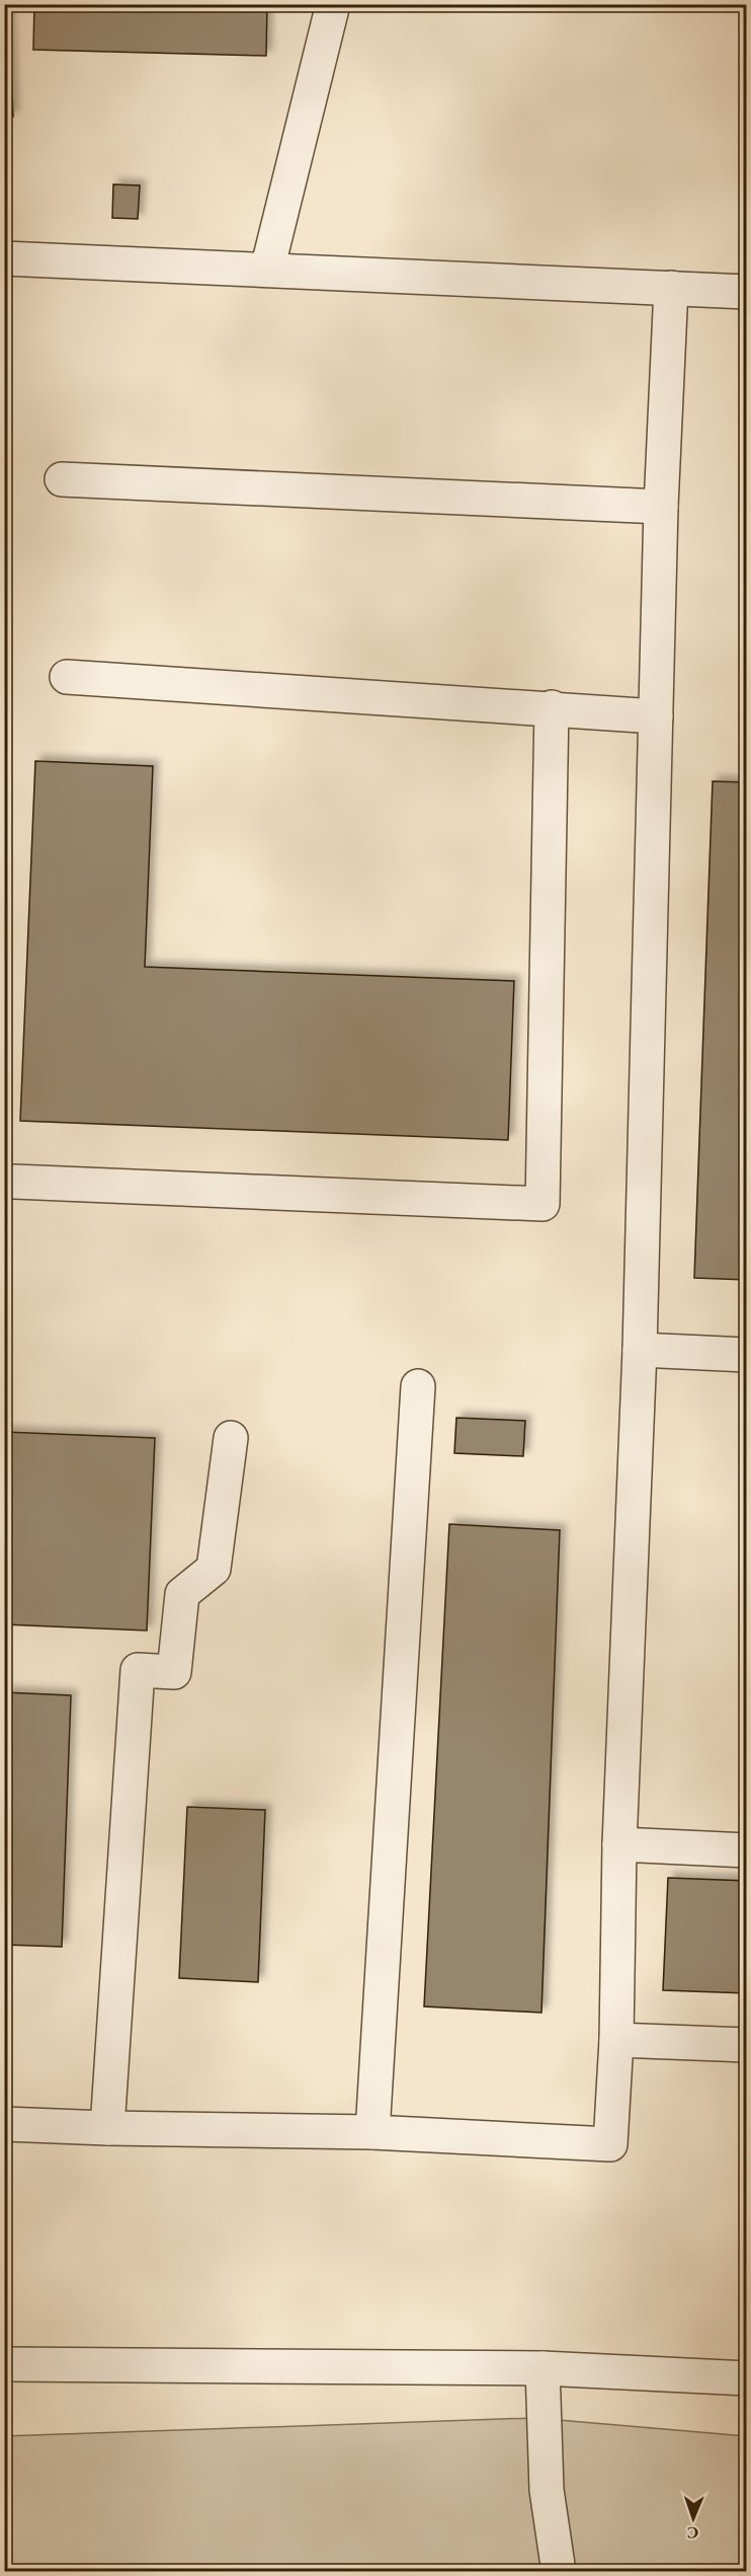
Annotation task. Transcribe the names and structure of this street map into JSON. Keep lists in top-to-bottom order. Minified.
{"north":"bottom"}
